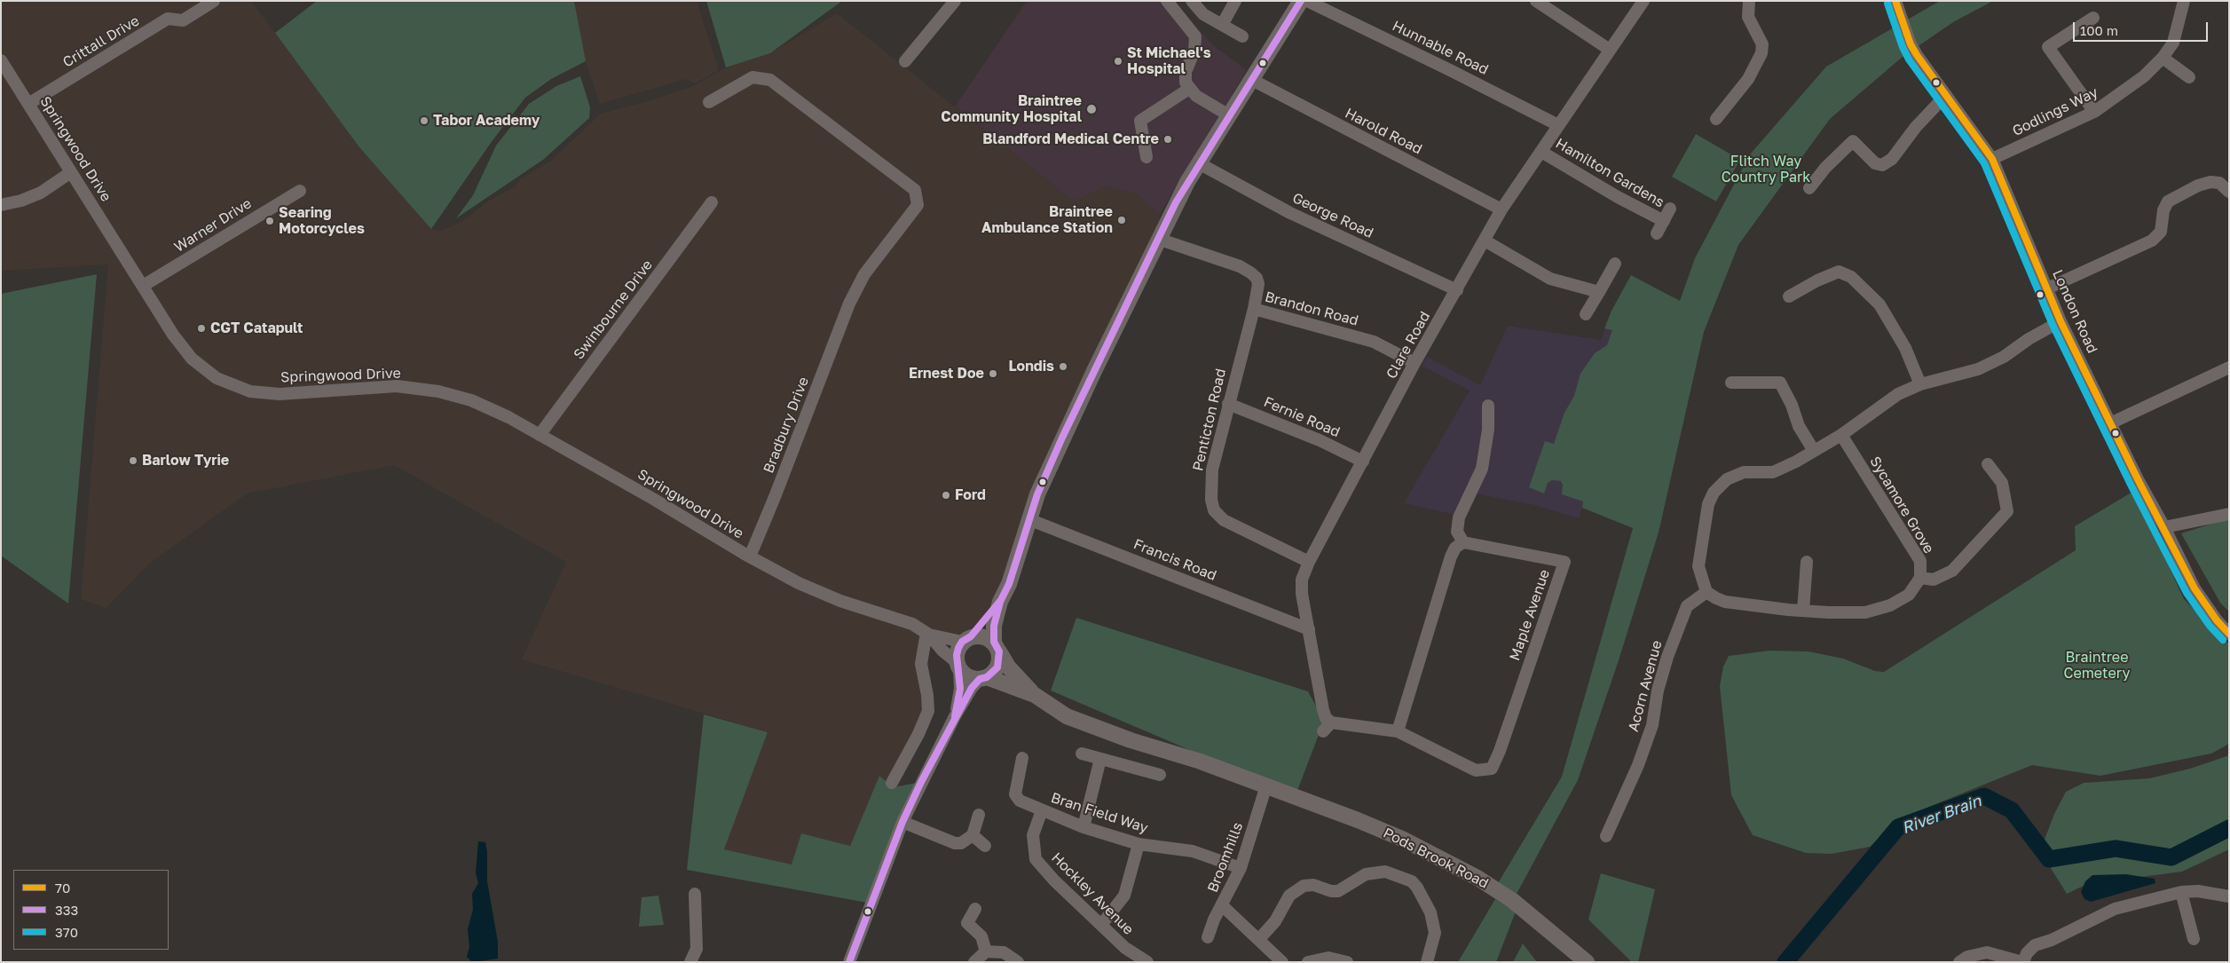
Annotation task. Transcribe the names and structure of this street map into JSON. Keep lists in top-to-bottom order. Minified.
{"streets":{"main road":["Pods Brook Road"],"street":["Crittall Drive","Hunnable Road","Godlings Way","Harold Road","Springwood Drive","Hamilton Gardens","George Road","Warner Drive","Brandon Road","Swinbourne Drive","London Road","Clare Road","Fernie Road","Penticton Road","Bradbury Drive","Sycamore Grove","Francis Road","Maple Avenue","Acorn Avenue","Bran Field Way","Broomhills","Hockley Avenue"]},"crossings":[["Crittall Drive","Springwood Drive"],["Hunnable Road","Clare Road"],["Godlings Way","London Road"],["Harold Road","Clare Road"],["Springwood Drive","Warner Drive"],["Springwood Drive","Swinbourne Drive"],["Springwood Drive","Bradbury Drive"],["Hamilton Gardens","Clare Road"],["George Road","Clare Road"],["Brandon Road","Clare Road"],["Brandon Road","Penticton Road"],["Clare Road","Fernie Road"],["Clare Road","Penticton Road"],["Clare Road","Francis Road"],["Clare Road","Maple Avenue"],["Fernie Road","Penticton Road"],["Sycamore Grove","Acorn Avenue"],["Bran Field Way","Broomhills"],["Bran Field Way","Hockley Avenue"],["Broomhills","Pods Brook Road"]],"water":["River Brain"],"parks":["Flitch Way Country Park","Braintree Cemetery"],"places":["St Michael's Hospital","Braintree Community Hospital","Tabor Academy","Blandford Medical Centre","Braintree Ambulance Station","Searing Motorcycles","CGT Catapult","Londis","Ernest Doe","Barlow Tyrie","Ford"],"lines":["transit line 70","transit line 333","transit line 370"],"legend":["70","333","370"],"scale_bar":"100 m"}
